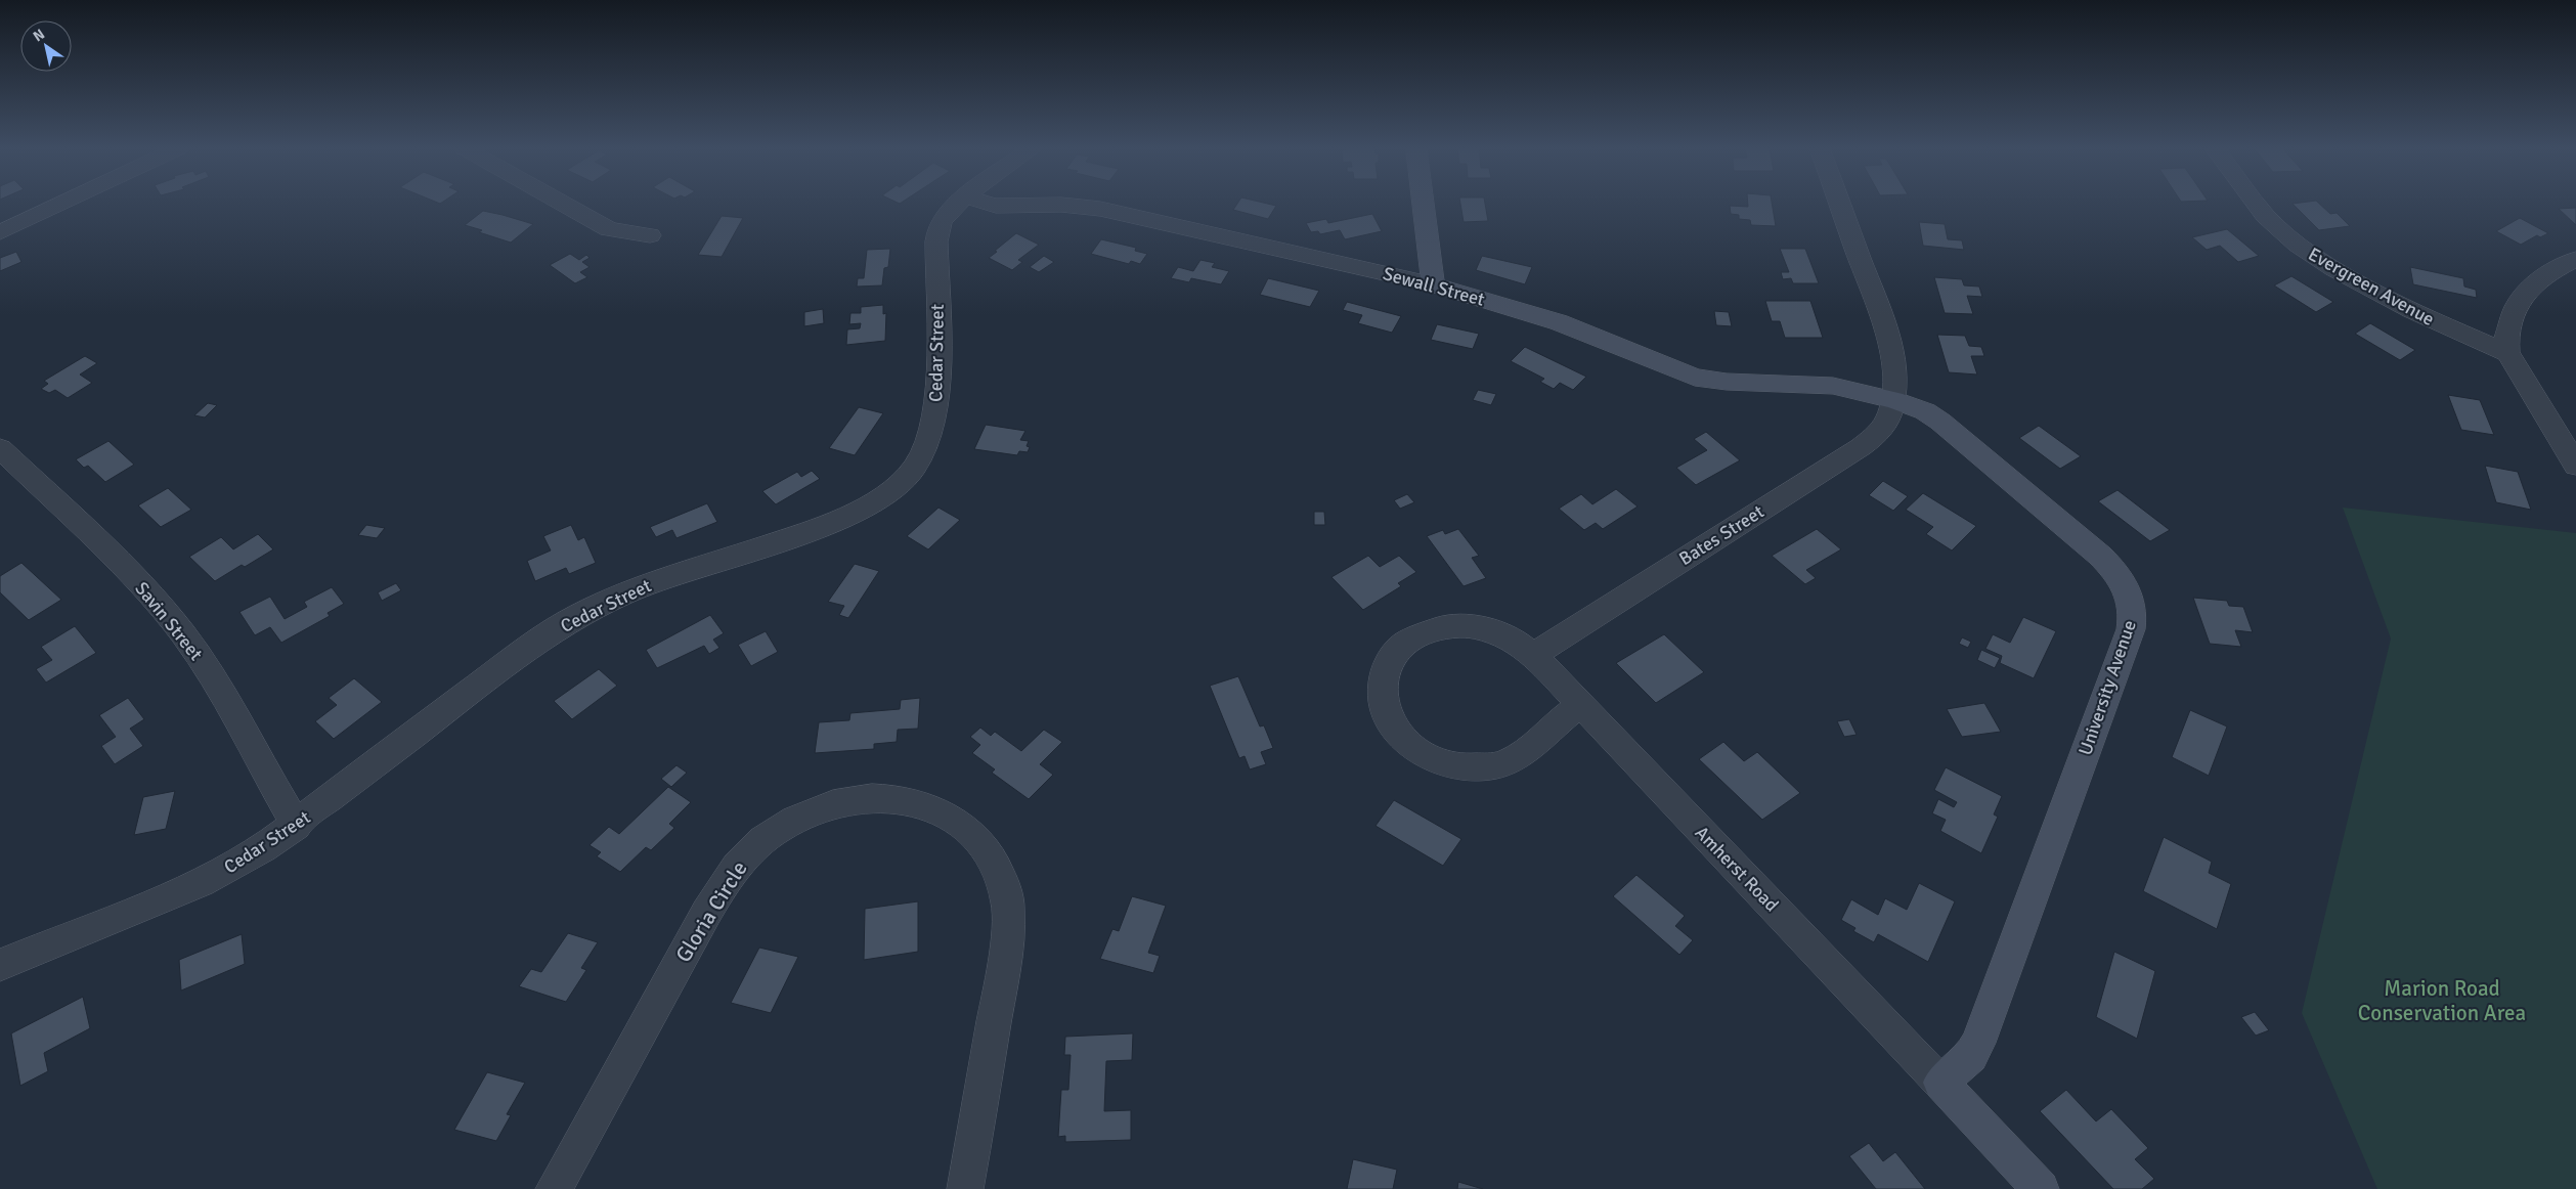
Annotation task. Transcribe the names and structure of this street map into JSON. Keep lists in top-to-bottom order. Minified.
{"streets":{"street":["Sewall Street","Evergreen Avenue","Cedar Street","Bates Street","Savin Street","University Avenue","Amherst Road","Gloria Circle"]},"crossings":[["Sewall Street","Bates Street"],["Sewall Street","University Avenue"],["Cedar Street","Savin Street"],["Bates Street","University Avenue"],["Bates Street","Amherst Road"],["University Avenue","Amherst Road"]],"parks":["Marion Road Conservation Area"],"north":"top left"}
